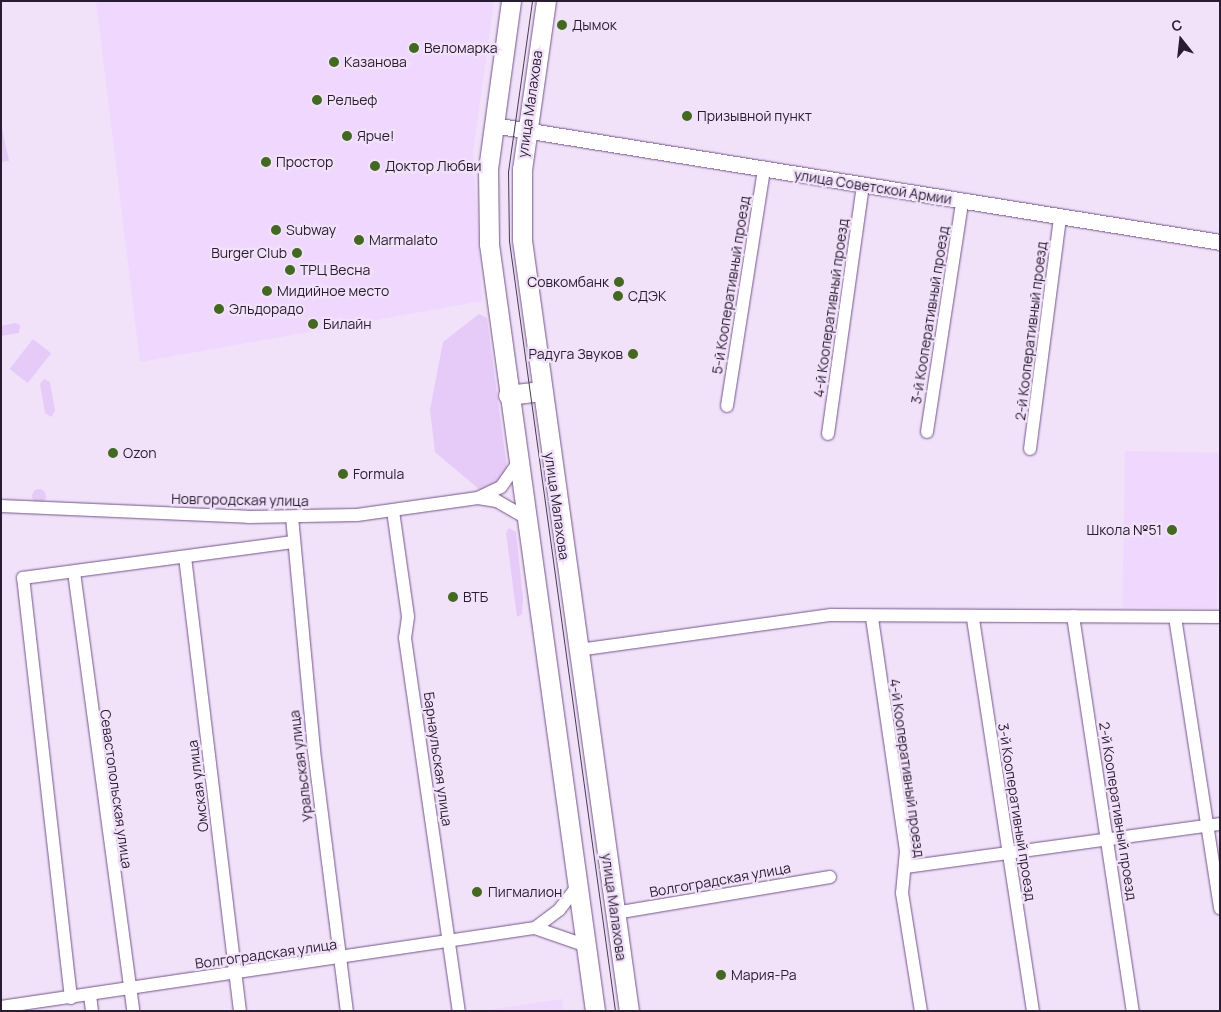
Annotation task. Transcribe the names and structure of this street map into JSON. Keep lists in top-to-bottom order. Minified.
{"streets":{"main road":["улица Малахова"],"street":["улица Советской Армии","5-й Кооперативный проезд","4-й Кооперативный проезд","3-й Кооперативный проезд","2-й Кооперативный проезд","Новгородская улица","Барнаульская улица","Уральская улица","Омская улица","Севастопольская улица","Волгоградская улица"]},"crossings":[["улица Малахова","улица Советской Армии"],["улица Малахова","Волгоградская улица"],["улица Советской Армии","5-й Кооперативный проезд"],["улица Советской Армии","4-й Кооперативный проезд"],["улица Советской Армии","3-й Кооперативный проезд"],["улица Советской Армии","2-й Кооперативный проезд"],["Новгородская улица","Барнаульская улица"],["Новгородская улица","Уральская улица"],["Барнаульская улица","Волгоградская улица"],["Уральская улица","Волгоградская улица"],["Омская улица","Волгоградская улица"],["Севастопольская улица","Волгоградская улица"]],"places":["Дымок","Веломарка","Казанова","Рельеф","Призывной пункт","Ярче!","Простор","Доктор Любви","Subway","Marmalato","Burger Club","ТРЦ Весна","Совкомбанк","Мидийное место","СДЭК","Эльдорадо","Билайн","Радуга Звуков","Ozon","Formula","Школа №51","ВТБ","Пигмалион","Мария-Ра"],"north":"top"}
